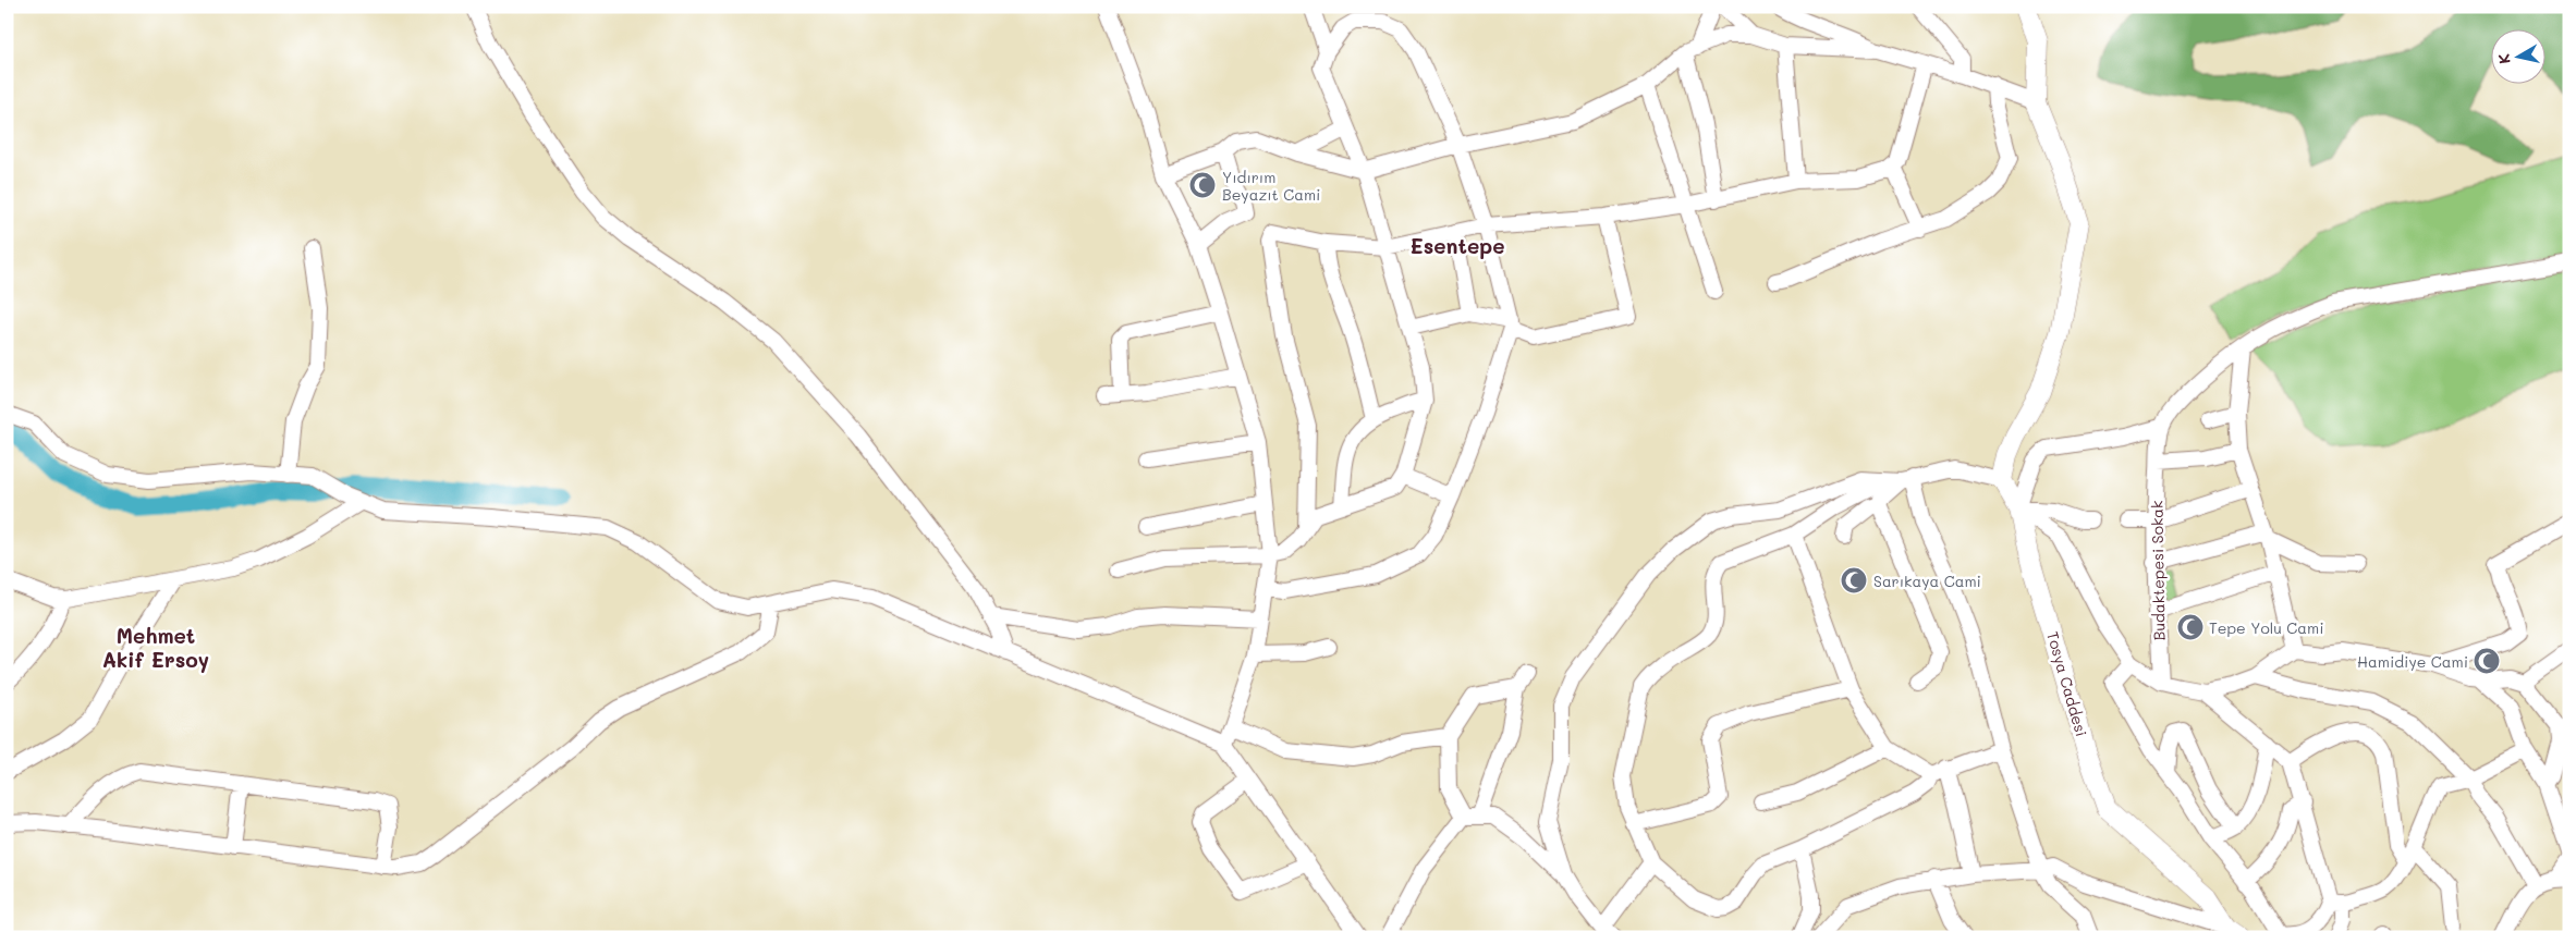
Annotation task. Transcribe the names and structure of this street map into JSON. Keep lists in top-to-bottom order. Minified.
{"streets":{"main road":["Tosya Caddesi"],"street":["Budaktepesi Sokak"]},"districts":["Esentepe","Mehmet Akif Ersoy"],"places":{"mosque":["Yıdırım Beyazıt Cami","Sarıkaya Cami","Tepe Yolu Cami","Hamidiye Cami"]},"north":"left"}
